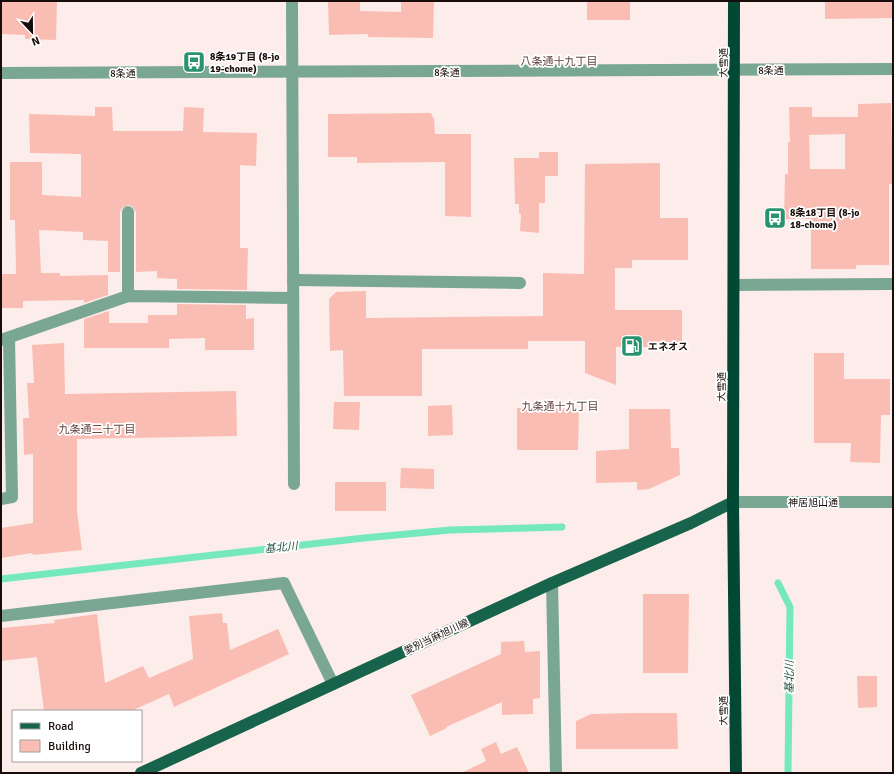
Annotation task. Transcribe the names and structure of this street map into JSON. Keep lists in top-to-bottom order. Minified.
{"streets":{"highway":["大雪通"],"main road":["愛別当麻旭川線"],"street":["8条通","神居旭山通"]},"crossings":[["大雪通","8条通"],["大雪通","神居旭山通"],["大雪通","愛別当麻旭川線"],["神居旭山通","愛別当麻旭川線"]],"districts":["八条通十九丁目","九条通十九丁目","九条通二十丁目"],"water":["基北川"],"places":{"bus stop":["8条19丁目 (8-jo 19-chome)","8条18丁目 (8-jo 18-chome)"],"fuel station":["エネオス"]},"legend":["Road","Building"],"north":"bottom"}
